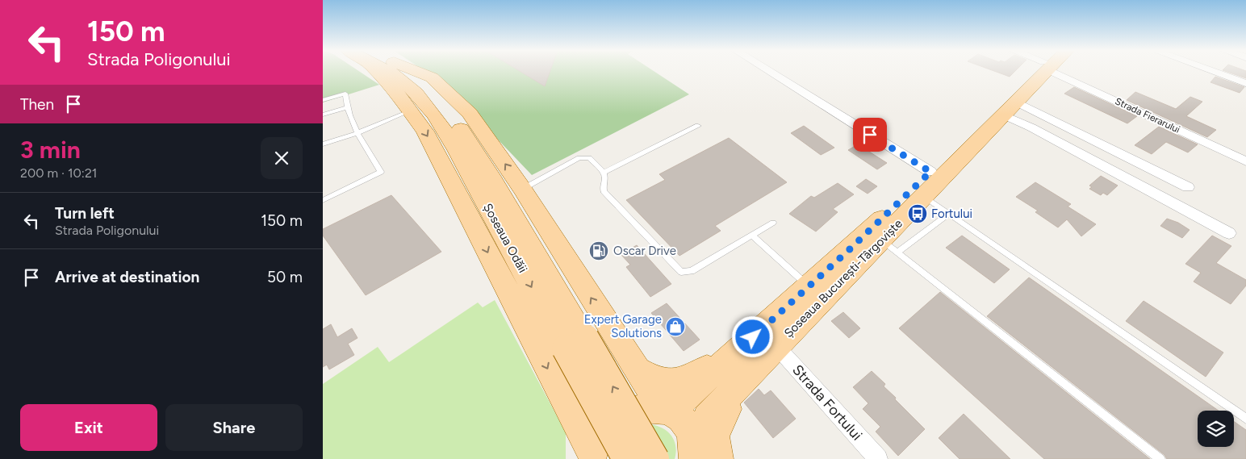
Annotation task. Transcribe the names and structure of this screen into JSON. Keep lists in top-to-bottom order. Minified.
{"streets":{"main road":["Șoseaua Odăii","Șoseaua București-Târgoviște"],"street":["Strada Fierarului","Strada Fortului"]},"crossings":[["Șoseaua București-Târgoviște","Strada Fortului"]],"places":{"bus stop":["Fortului"],"fuel station":["Oscar Drive"],"shop":["Expert Garage Solutions"]},"page":{"turn":["150 m","Strada Poligonului"],"then":"Then","heading":["3 min","200 m · 10:21"],"list":[{"name":"Turn left","note":"Strada Poligonului","value":"150 m"},{"name":"Arrive at destination","value":"50 m"}],"buttons":["Exit","Share"]}}
